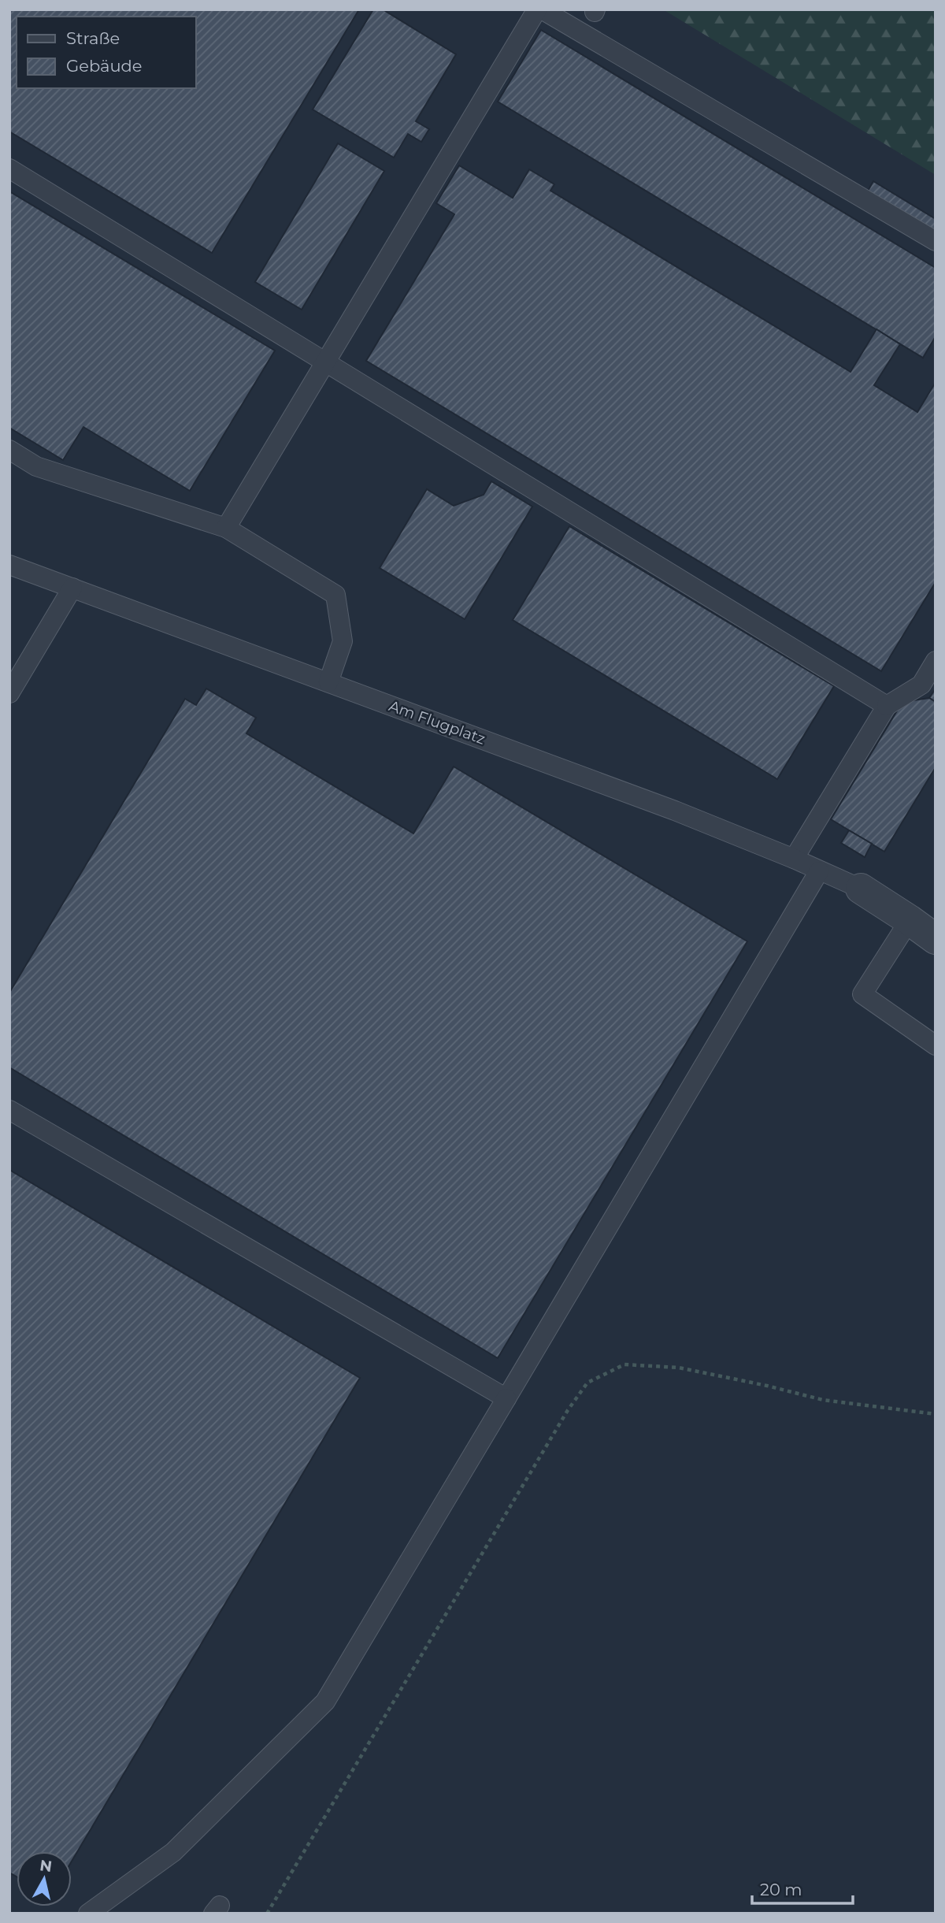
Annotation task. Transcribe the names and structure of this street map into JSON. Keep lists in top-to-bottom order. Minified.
{"streets":{"lane":["Am Flugplatz"]},"legend":["Straße","Gebäude"],"scale_bar":"20 m","north":"top"}
